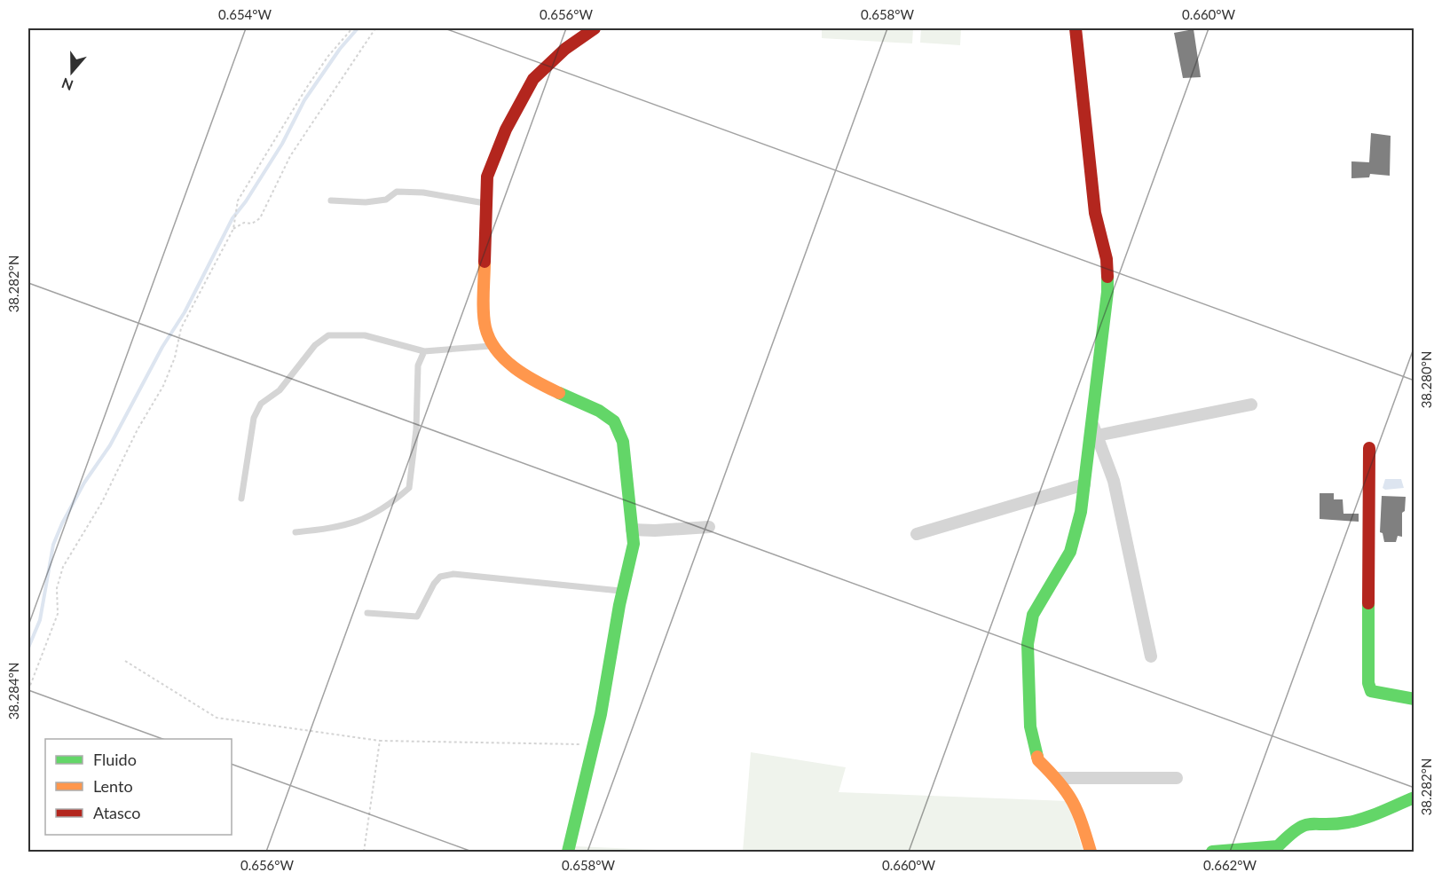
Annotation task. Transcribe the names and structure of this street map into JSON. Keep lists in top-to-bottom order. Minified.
{"legend":["Fluido","Lento","Atasco"],"north":"bottom","coordinates":["0.654°W","0.656°W","0.658°W","0.660°W","38.282°N","38.280°N","38.284°N","0.662°W"]}
